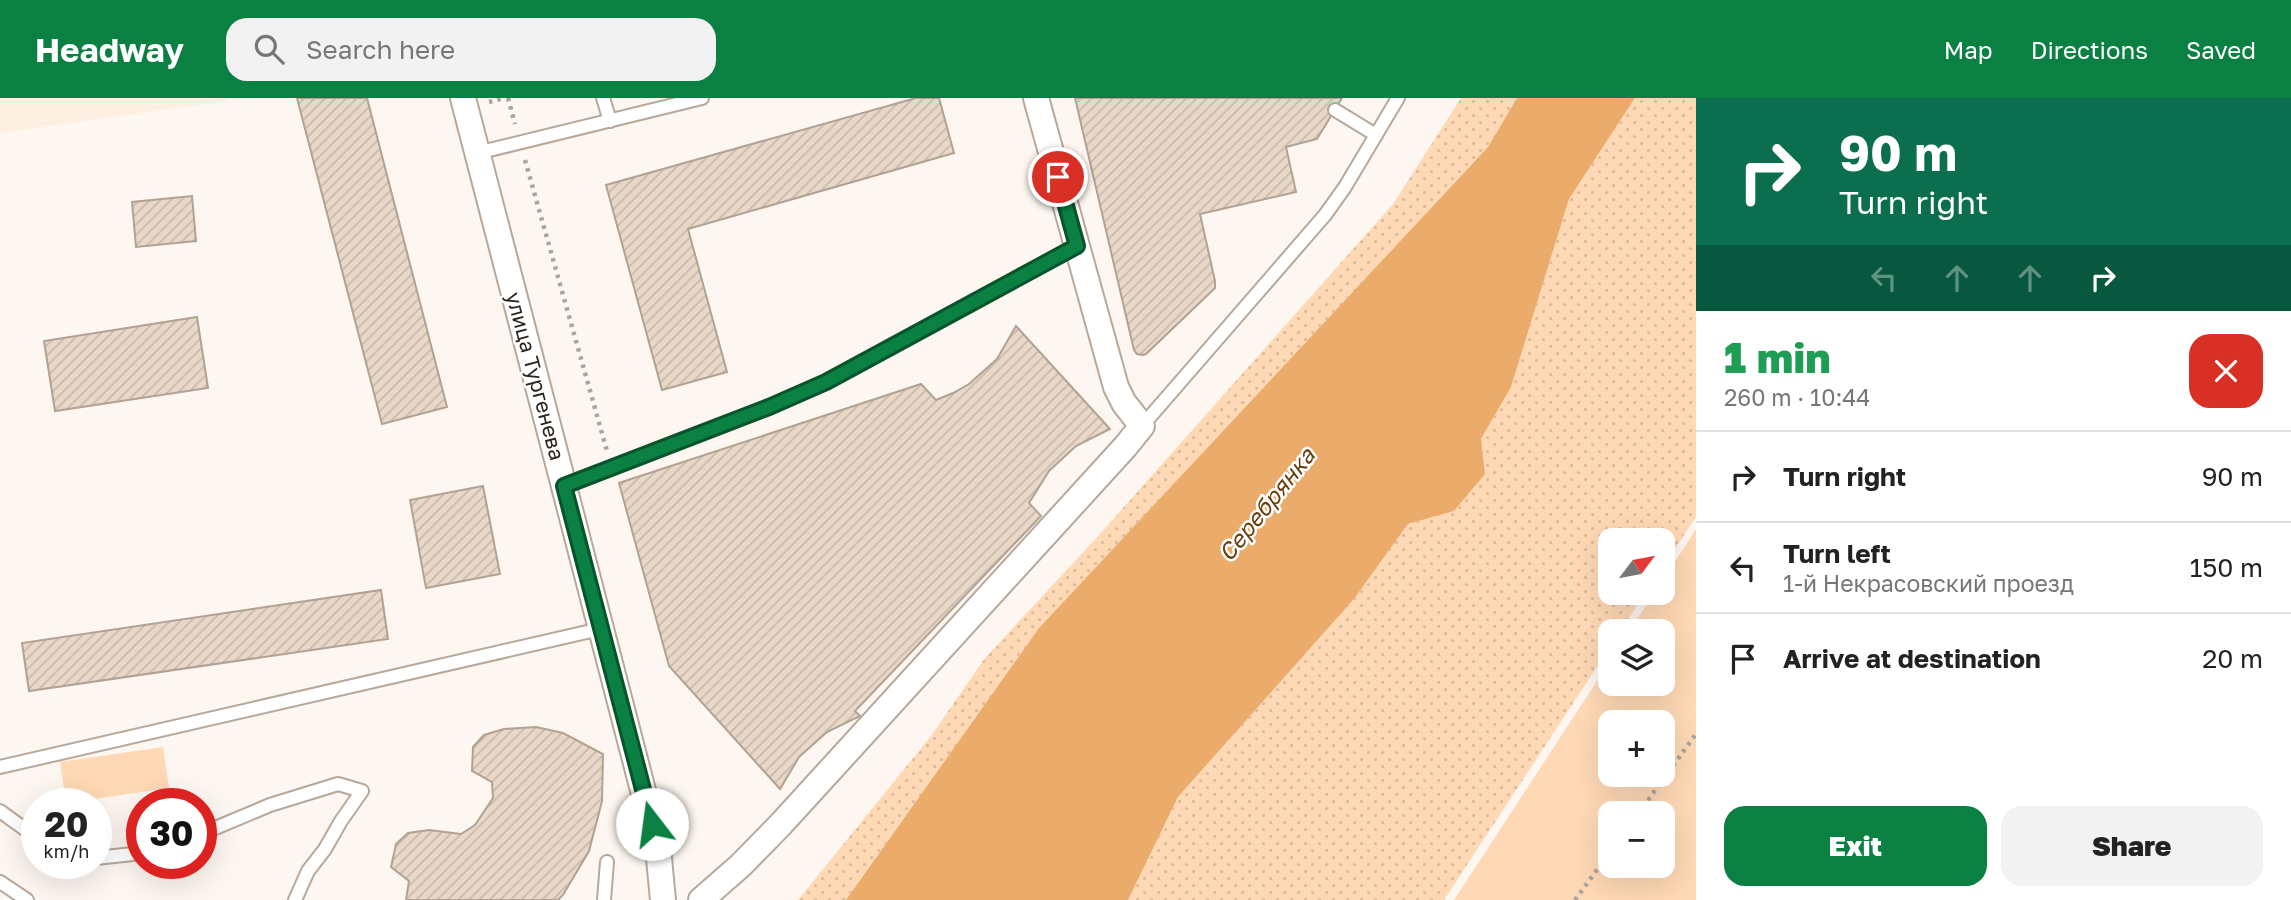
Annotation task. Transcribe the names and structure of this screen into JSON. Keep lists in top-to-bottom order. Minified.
{"streets":{"street":["улица Тургенева"]},"water":["Серебрянка"],"north":"top right","page":{"header":"Headway","search":"Search here","nav":["Map","Directions","Saved"],"turn":["90 m","Turn right"],"heading":["1 min","260 m · 10:44"],"list":[{"name":"Turn right","value":"90 m"},{"name":"Turn left","note":"1-й Некрасовский проезд","value":"150 m"},{"name":"Arrive at destination","value":"20 m"}],"map_buttons":["+","−"],"speed":"20 km/h","limit":"30","buttons":["Exit","Share"]}}
